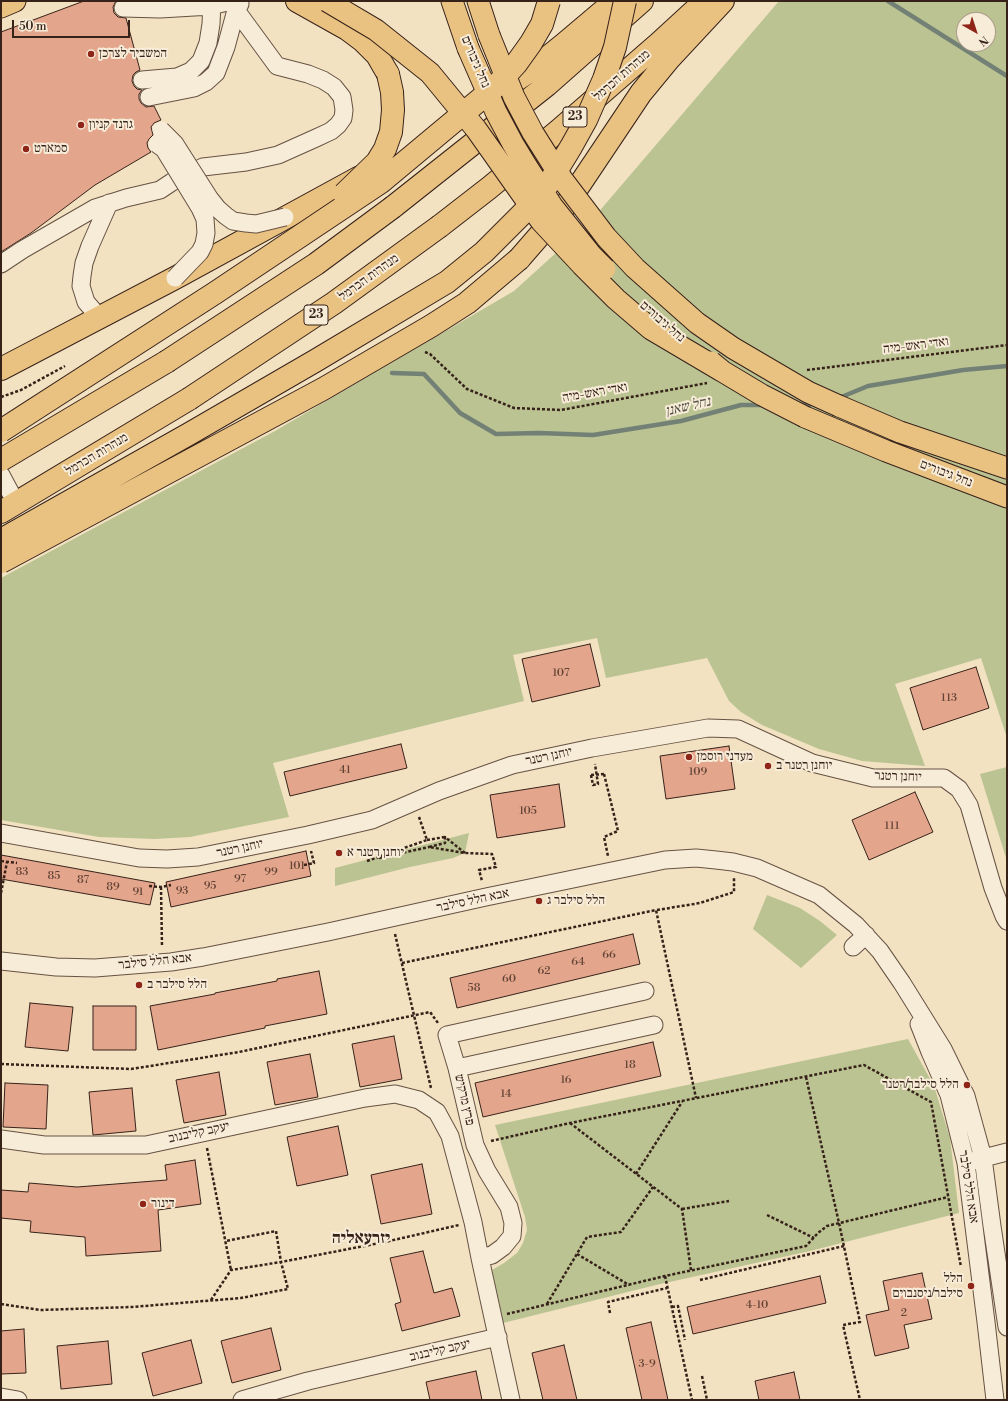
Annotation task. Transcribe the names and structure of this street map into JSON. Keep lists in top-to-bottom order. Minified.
{"streets":{"highway":["מנהרות הכרמל","23"],"main road":["נחל גיבורים"],"street":["יוחנן רטנר","אבא הלל סילבר","פרץ מרקיש","יעקב קליבנוב"],"path":["ואדי ראש-מיה"]},"crossings":[["נחל גיבורים","ואדי ראש-מיה"],["פרץ מרקיש","יעקב קליבנוב"]],"districts":["יזרעאליה"],"water":["נחל שאנן"],"places":["המשביר לצרכן","גרנד קניון","סמארט","מעדני רוסמן","יוחנן רטנר ב","יוחנן רטנר א","הלל סילבר ג","הלל סילבר ב","הלל סילבר/רטנר","דינור","הלל סילבר/ניסנבוים"],"house_numbers":["107","113","41","109","105","111","101","83","99","85","97","87","95","89","93","91","66","64","62","60","58","18","16","14","4-10","2","3-9"],"scale_bar":"50 m","north":"bottom right"}
